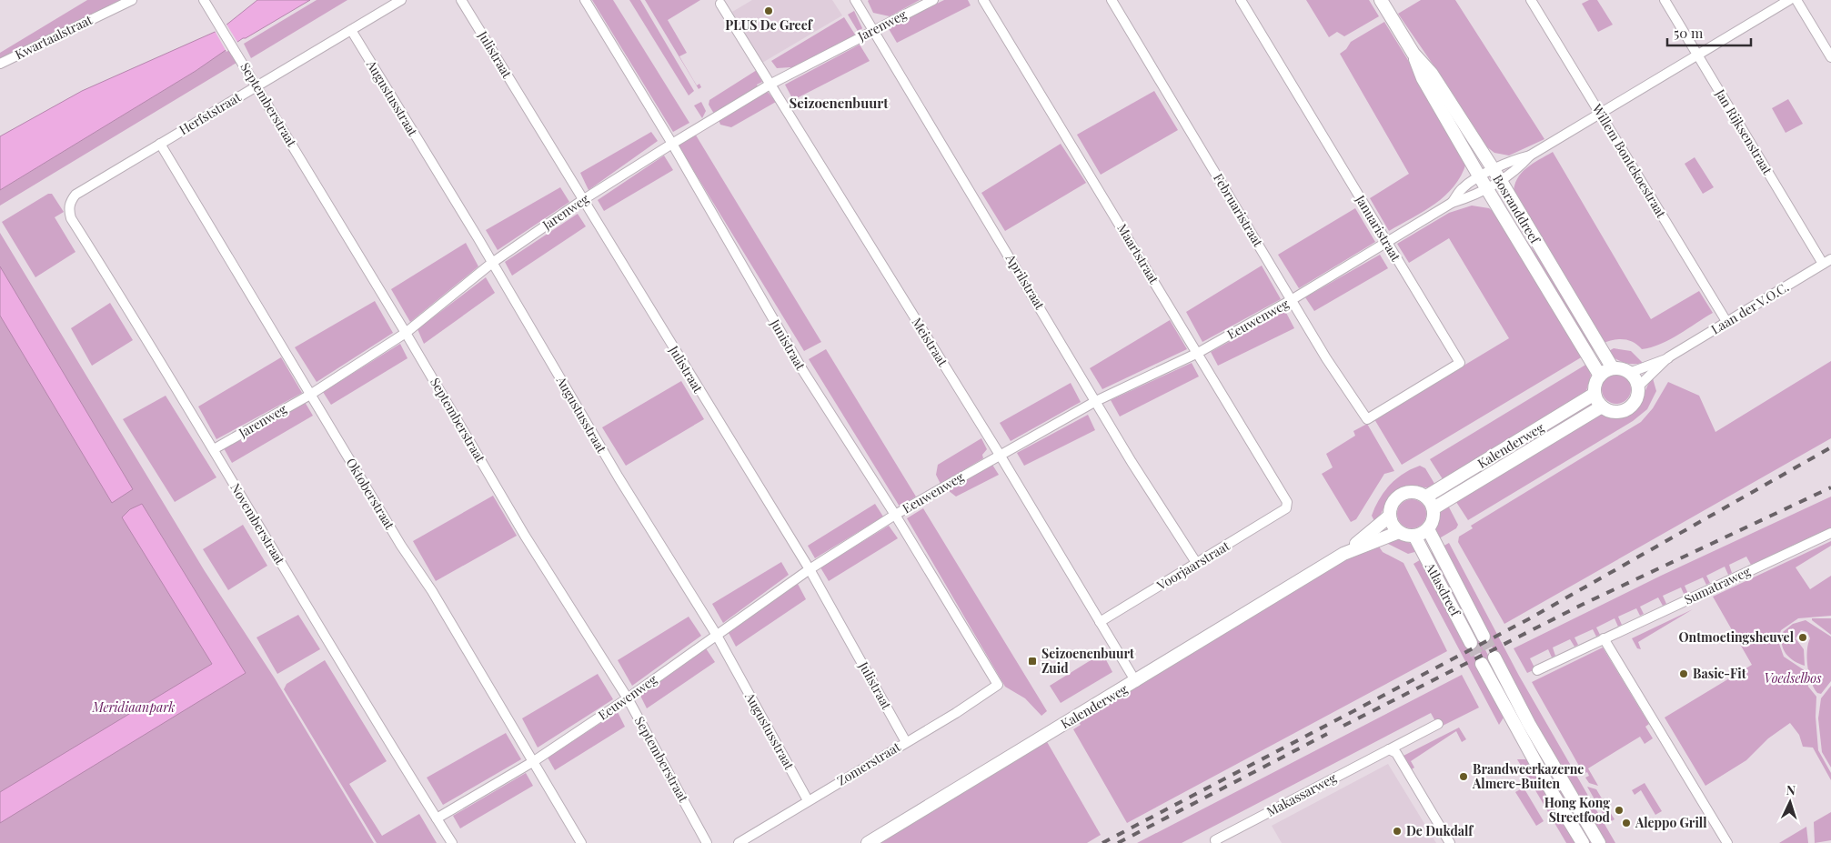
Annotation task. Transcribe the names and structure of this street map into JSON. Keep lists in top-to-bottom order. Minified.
{"streets":{"main road":["Bosranddreef","Kalenderweg","Atlasdreef"],"street":["Jarenweg","Kwartaalstraat","Julistraat","Augustusstraat","Septemberstraat","Herfststraat","Jan Rijksenstraat","Willem Bontekoestraat","Februaristraat","Januaristraat","Maartstraat","Aprilstraat","Laan der V.O.C.","Eeuwenweg","Meistraat","Junistraat","Oktoberstraat","Novemberstraat","Voorjaarstraat","Sumatraweg","Zomerstraat","Makassarweg"]},"crossings":[["Jarenweg","Julistraat"],["Jarenweg","Augustusstraat"],["Jarenweg","Septemberstraat"],["Jarenweg","Aprilstraat"],["Jarenweg","Meistraat"],["Jarenweg","Junistraat"],["Jarenweg","Oktoberstraat"],["Jarenweg","Novemberstraat"],["Julistraat","Eeuwenweg"],["Julistraat","Zomerstraat"],["Augustusstraat","Herfststraat"],["Augustusstraat","Eeuwenweg"],["Augustusstraat","Zomerstraat"],["Septemberstraat","Herfststraat"],["Septemberstraat","Eeuwenweg"],["Herfststraat","Oktoberstraat"],["Herfststraat","Novemberstraat"],["Jan Rijksenstraat","Laan der V.O.C."],["Willem Bontekoestraat","Laan der V.O.C."],["Bosranddreef","Laan der V.O.C."],["Bosranddreef","Eeuwenweg"],["Bosranddreef","Kalenderweg"],["Februaristraat","Januaristraat"],["Februaristraat","Eeuwenweg"],["Januaristraat","Eeuwenweg"],["Maartstraat","Eeuwenweg"],["Maartstraat","Voorjaarstraat"],["Aprilstraat","Eeuwenweg"],["Aprilstraat","Voorjaarstraat"],["Laan der V.O.C.","Kalenderweg"],["Eeuwenweg","Meistraat"],["Eeuwenweg","Junistraat"],["Eeuwenweg","Oktoberstraat"],["Eeuwenweg","Novemberstraat"],["Meistraat","Kalenderweg"],["Meistraat","Voorjaarstraat"],["Junistraat","Zomerstraat"],["Kalenderweg","Atlasdreef"]],"districts":["Seizoenenbuurt"],"parks":["Voedselbos","Meridiaanpark"],"places":{"other":["PLUS De Greef","Ontmoetingsheuvel","Basic-Fit","Brandweerkazerne Almere-Buiten","Hong Kong Streetfood","Aleppo Grill","De Dukdalf"],"transit":["Seizoenenbuurt Zuid"]},"scale_bar":"50 m","north":"top"}
